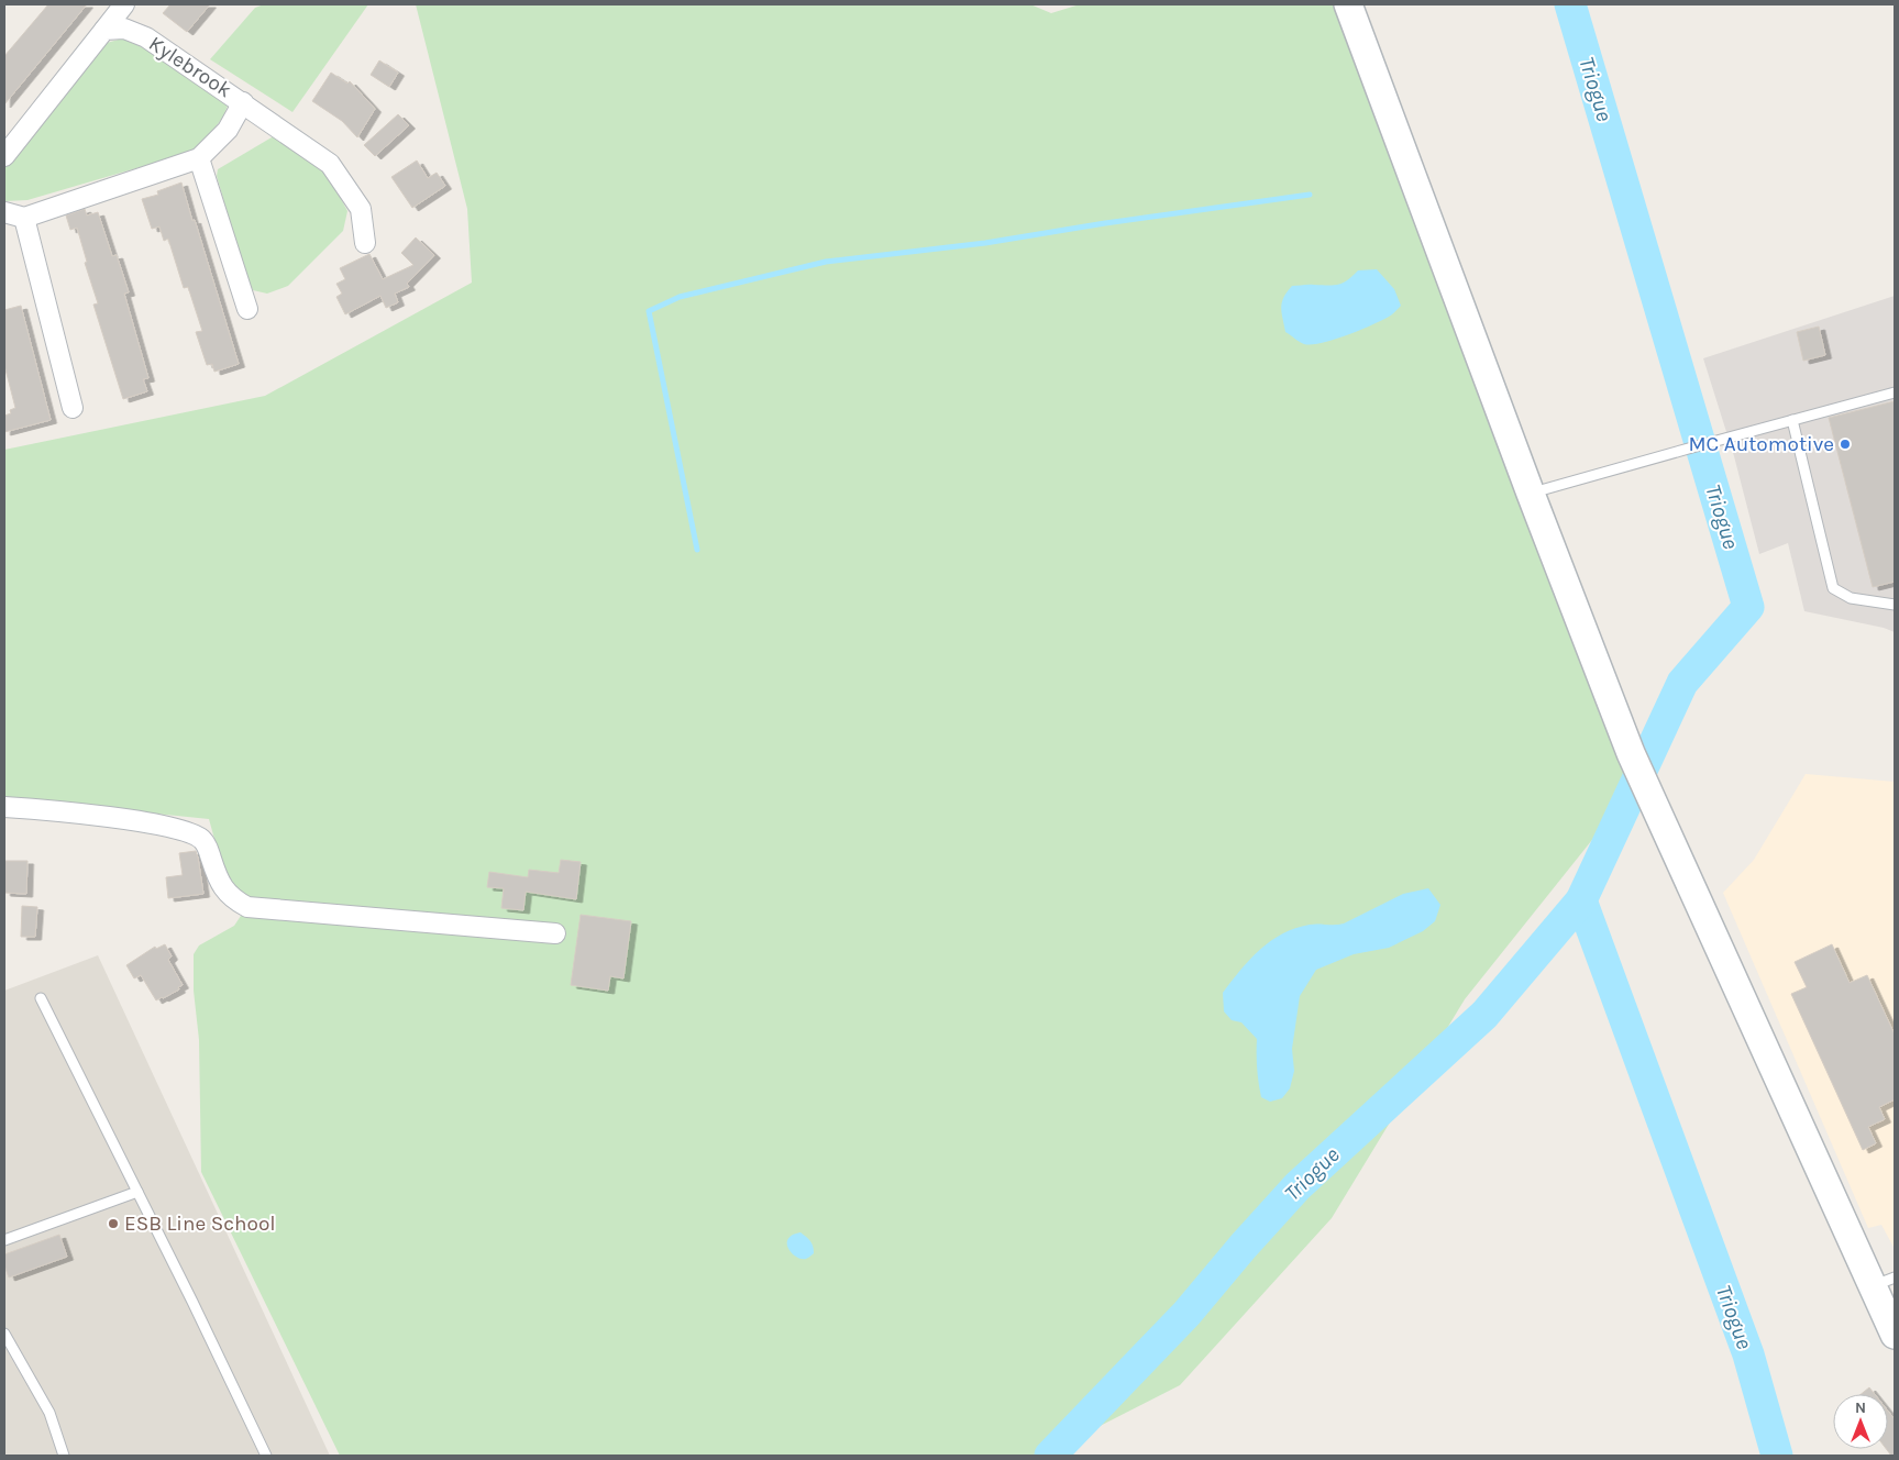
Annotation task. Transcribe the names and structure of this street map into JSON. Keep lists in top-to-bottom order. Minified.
{"streets":{"street":["Kylebrook"]},"water":["Triogue"],"places":["MC Automotive","ESB Line School"],"north":"top"}
